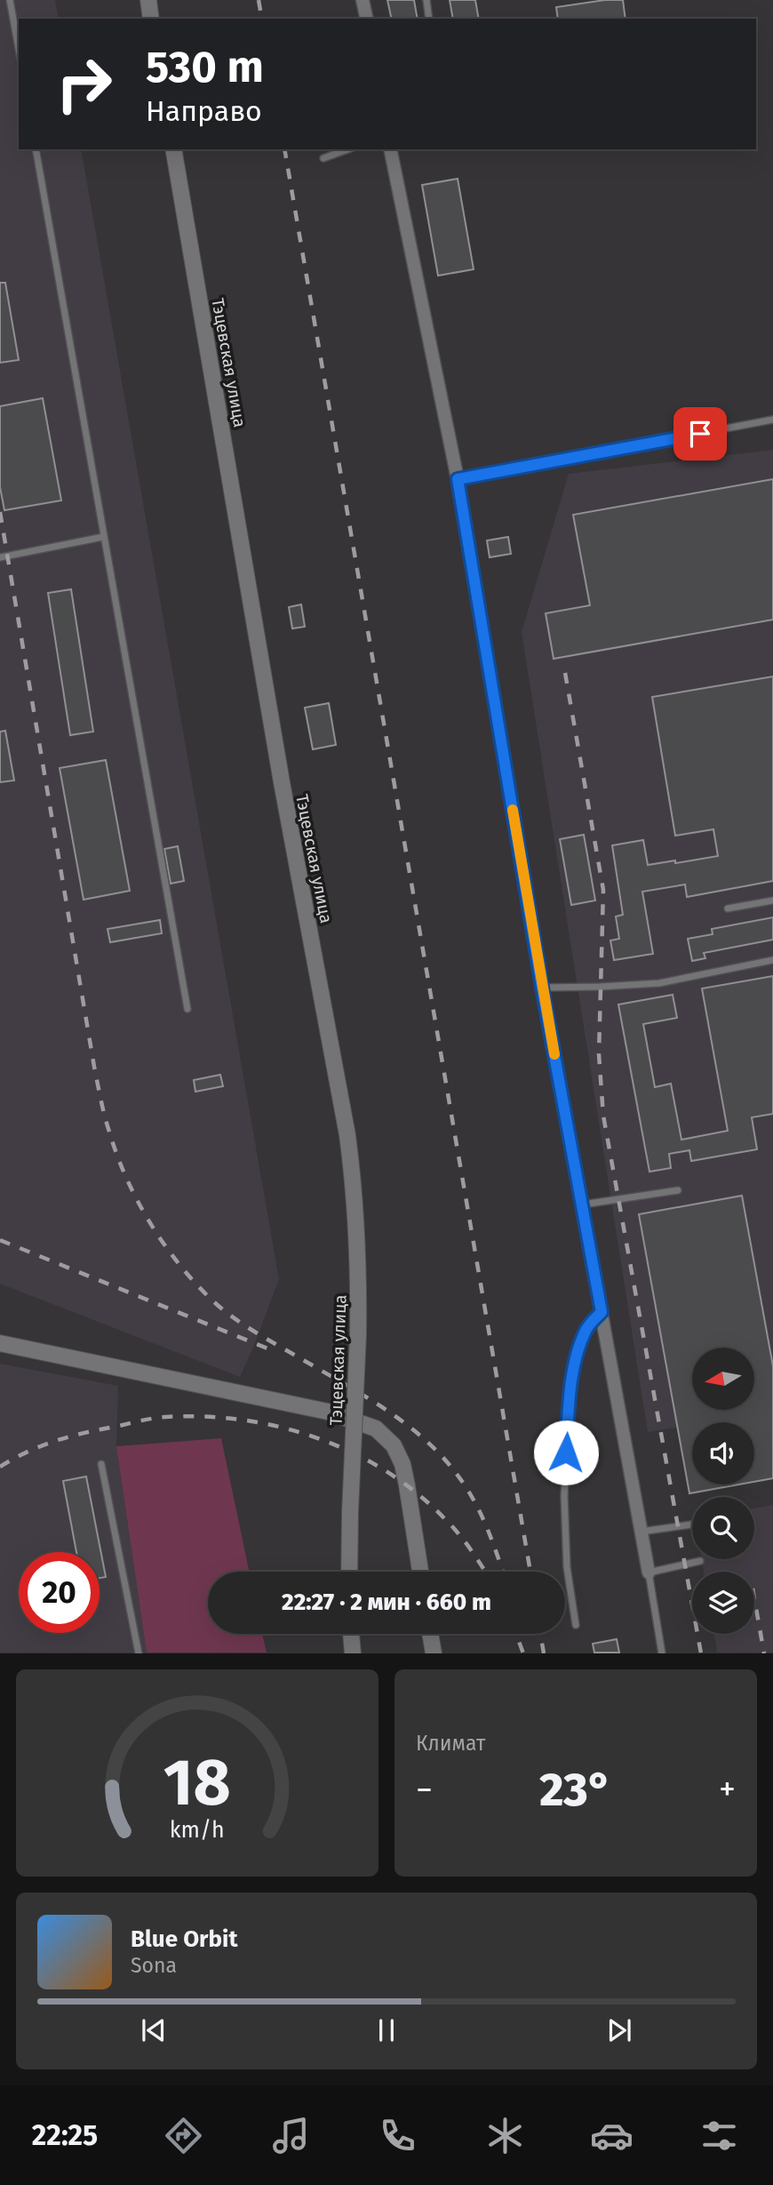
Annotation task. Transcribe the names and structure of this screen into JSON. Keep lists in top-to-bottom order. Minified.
{"streets":{"street":["Тэцевская улица"]},"north":"left","page":{"turn":["530 m","Направо"],"limit":"20","trip":"22:27 · 2 мин · 660 m","tile":"Климат","heat":["−","23°","+"],"song":["Blue Orbit","Sona"],"tabs":"22:25","gauge":["18","km/h"]}}
